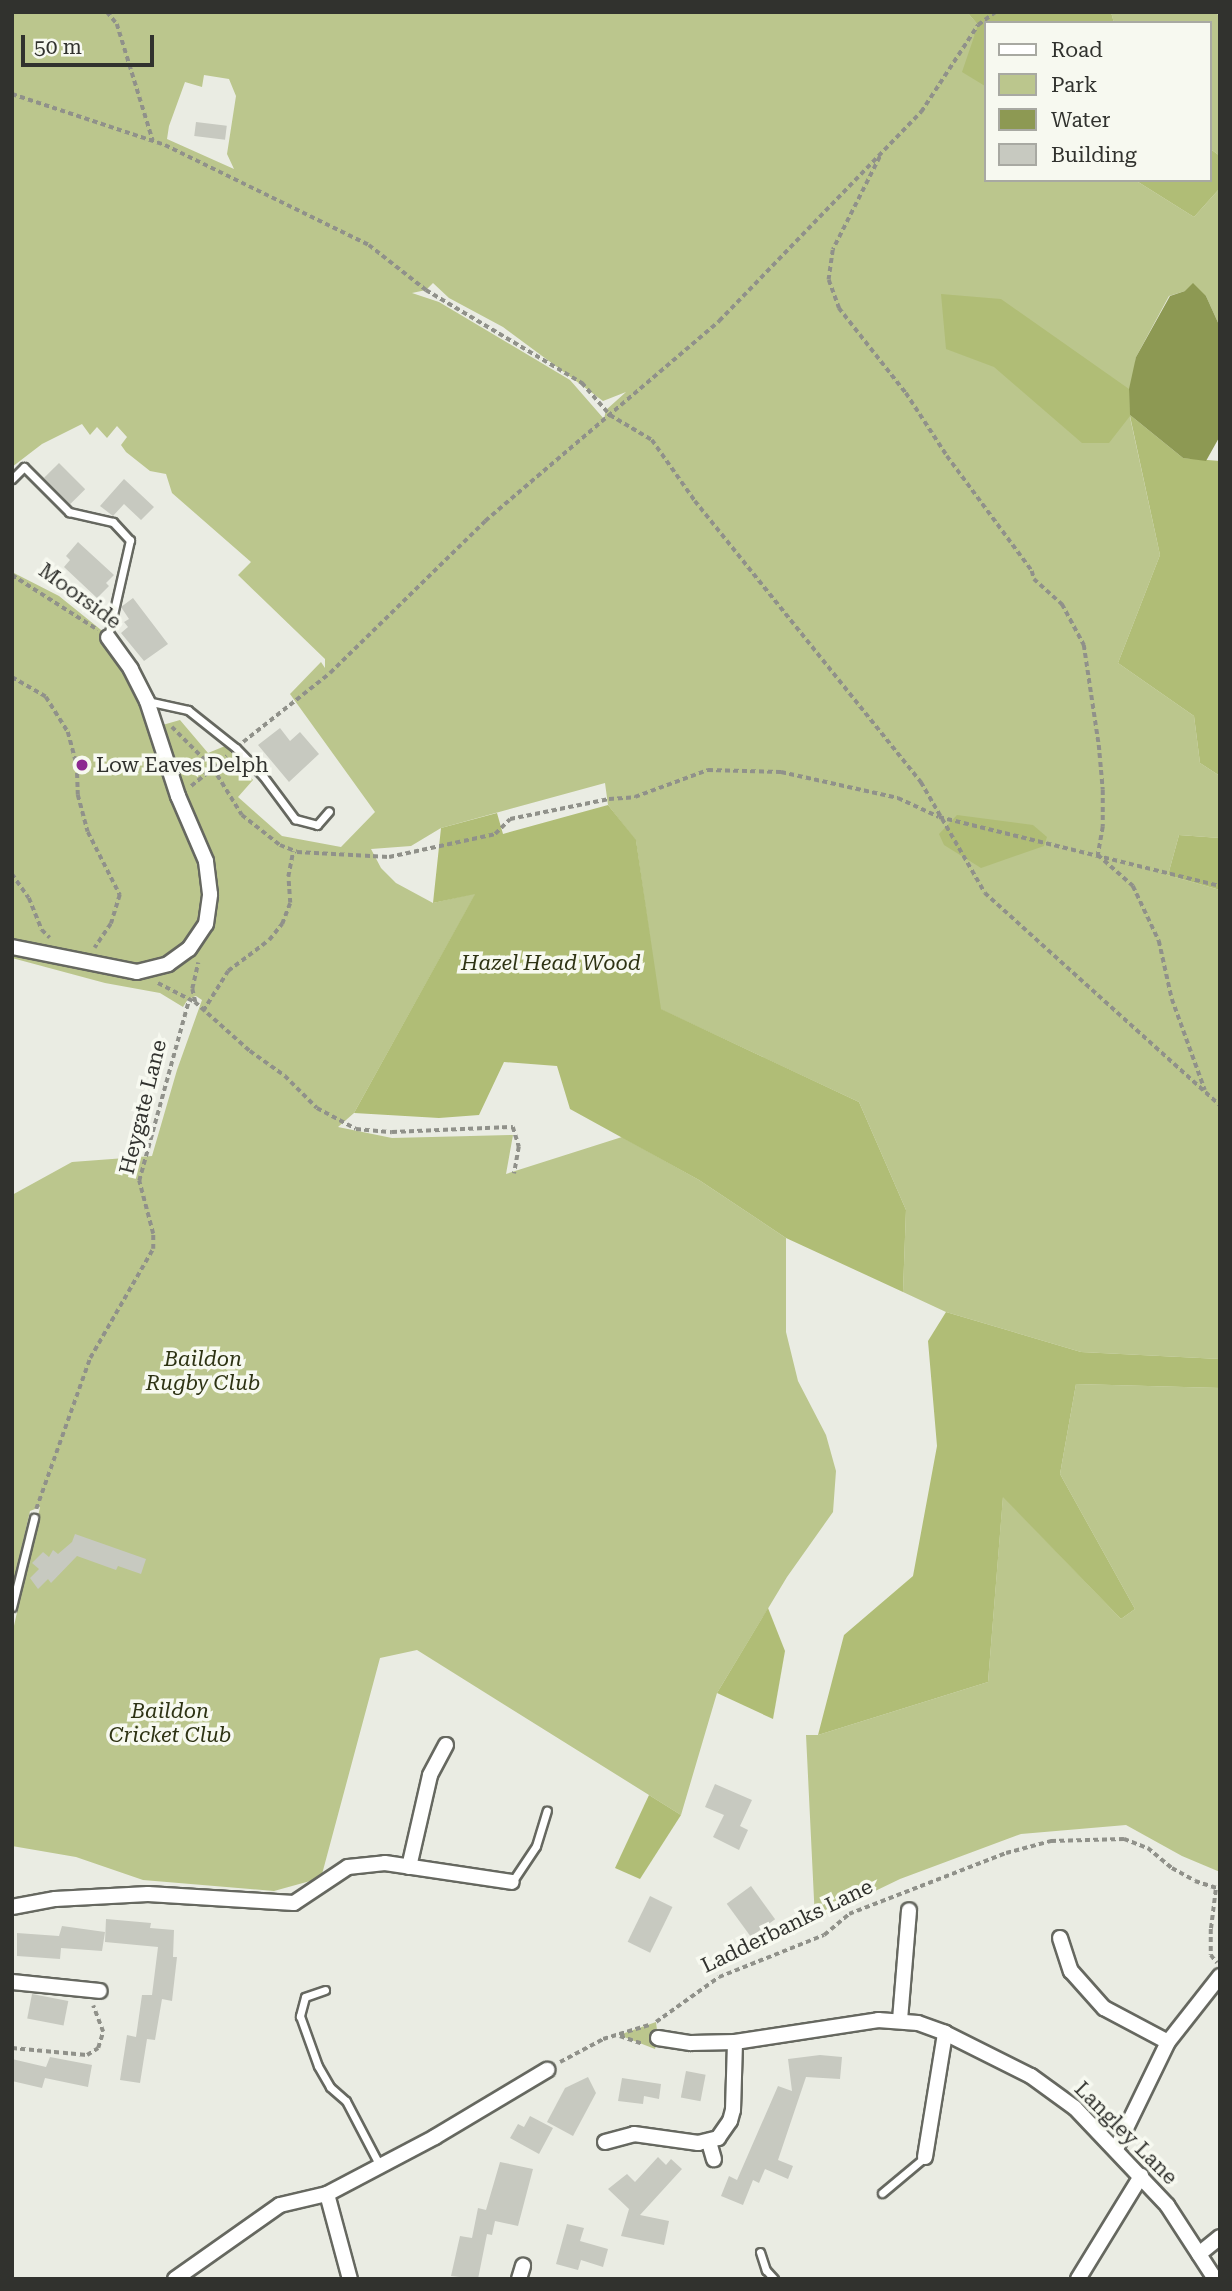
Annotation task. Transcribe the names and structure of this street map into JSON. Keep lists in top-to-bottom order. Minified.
{"streets":{"street":["Moorside","Langley Lane"],"path":["Heygate Lane","Ladderbanks Lane"]},"parks":["Hazel Head Wood","Baildon Rugby Club","Baildon Cricket Club"],"places":["Low Eaves Delph"],"legend":["Road","Park","Water","Building"],"scale_bar":"50 m"}
